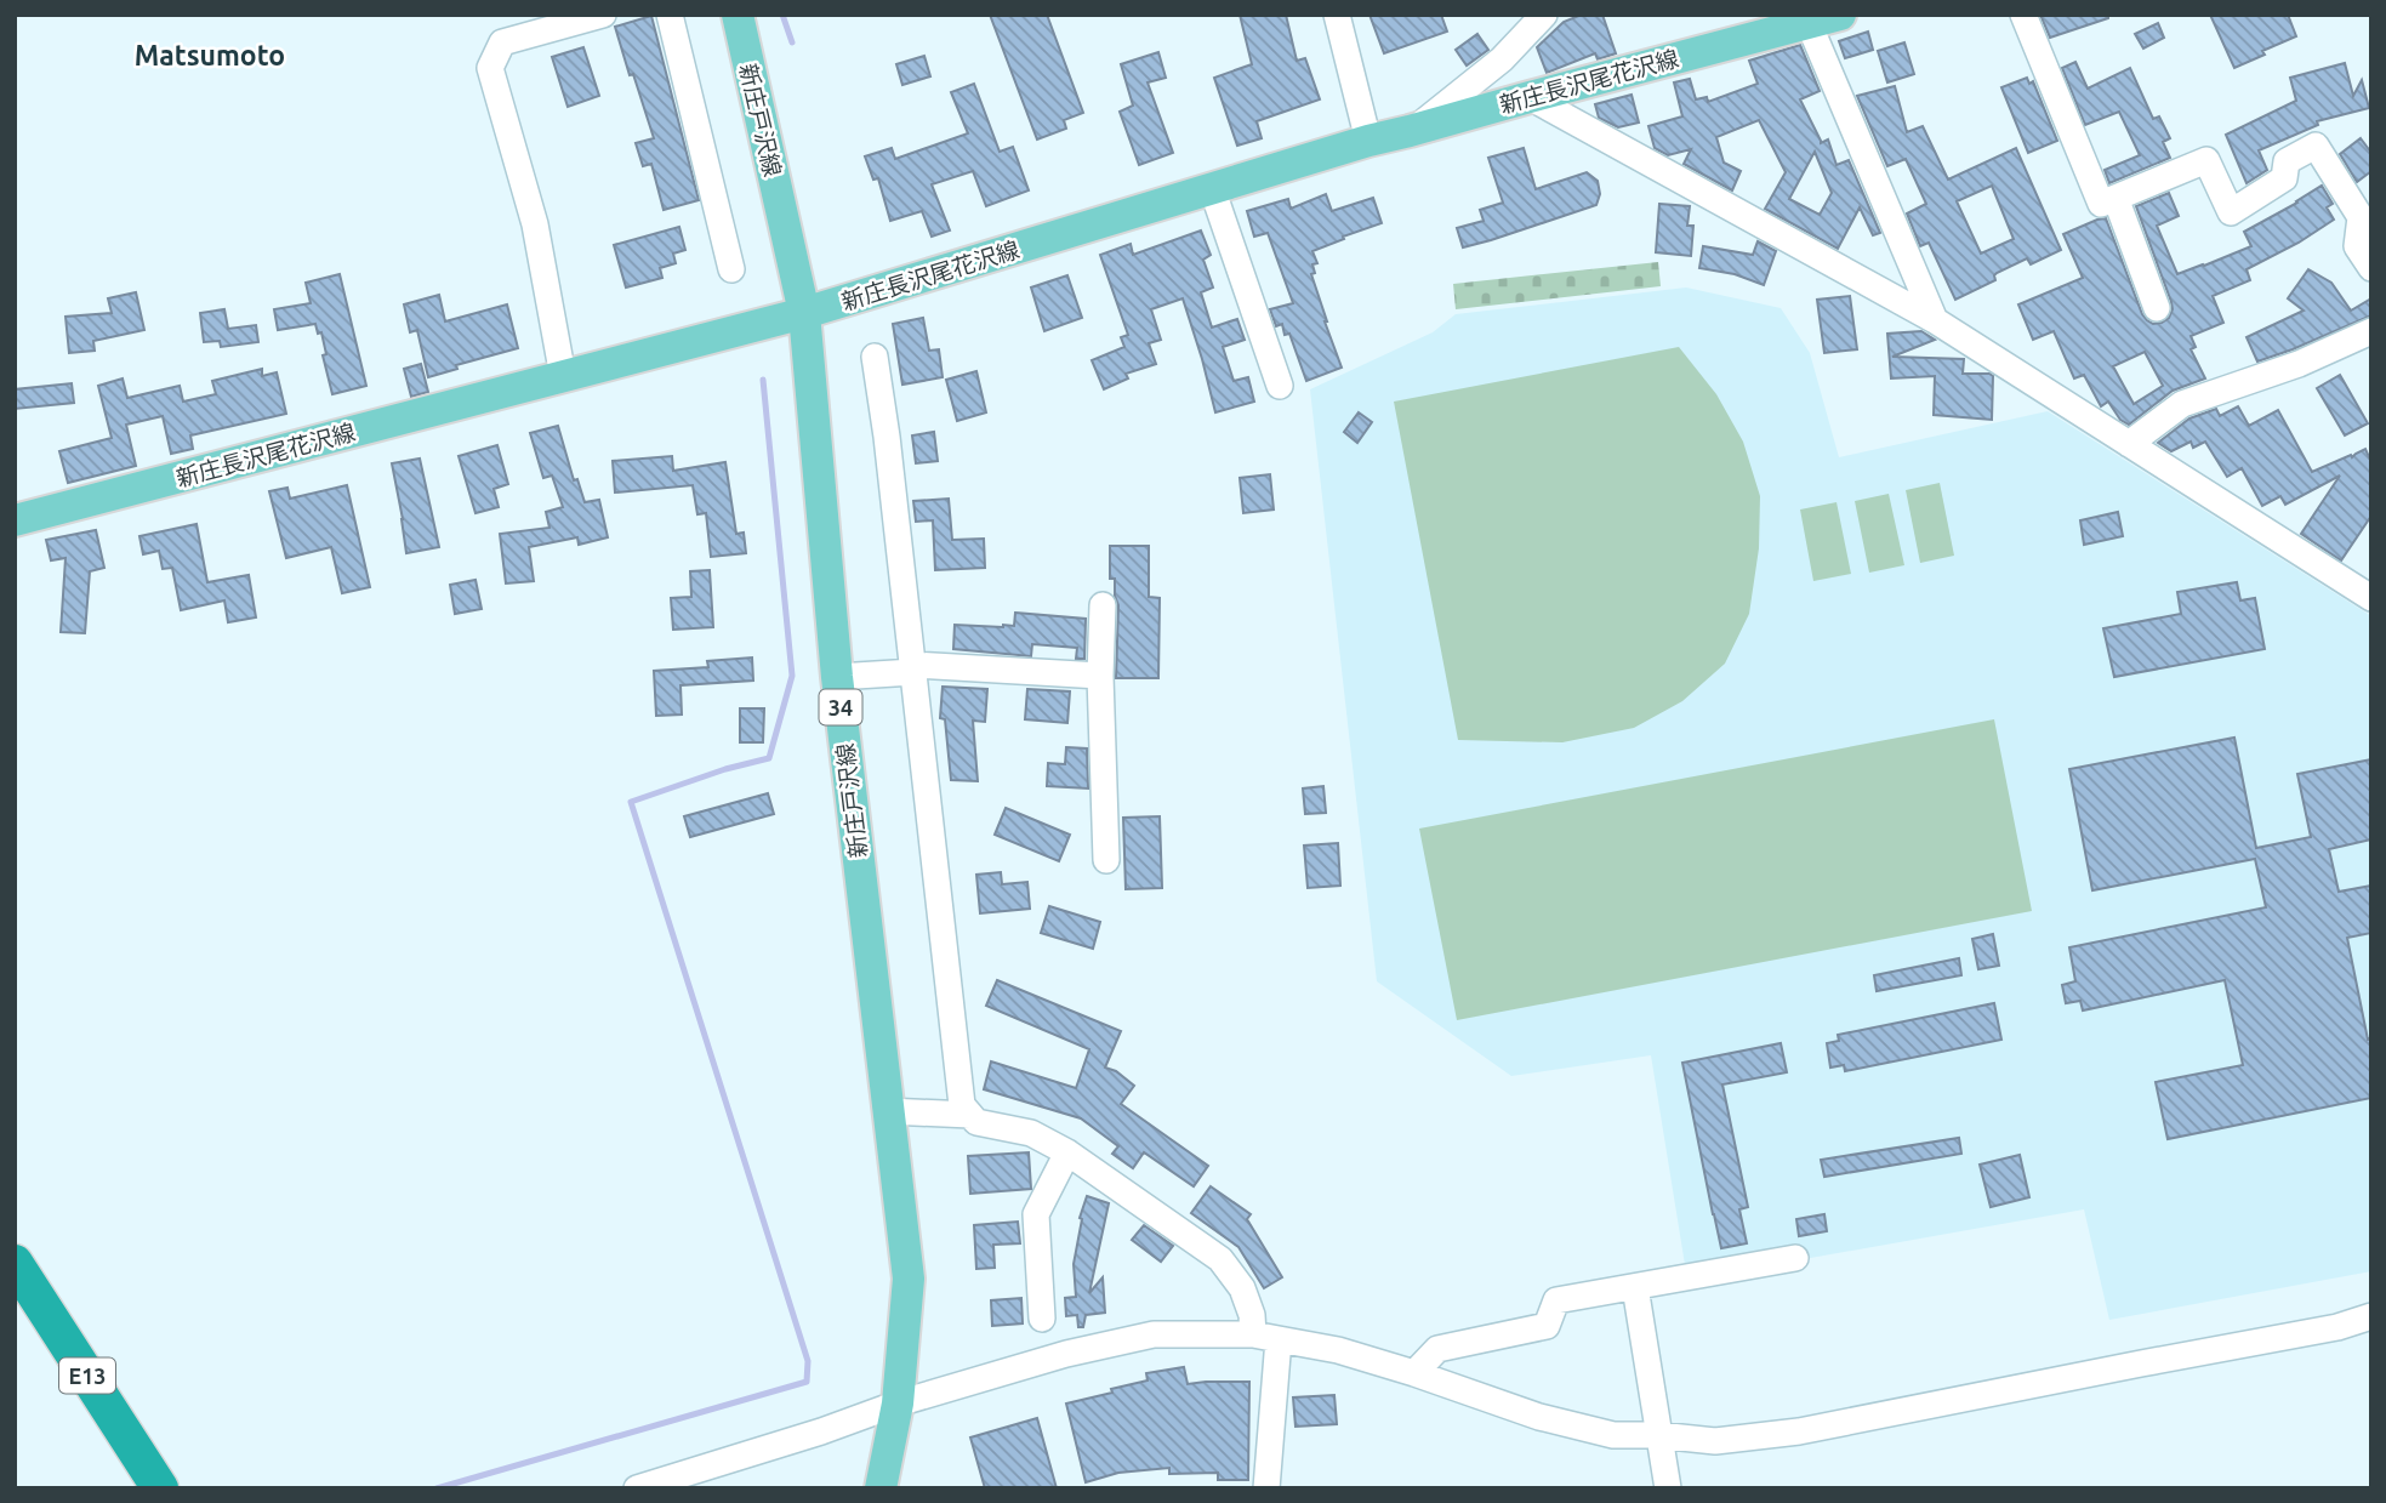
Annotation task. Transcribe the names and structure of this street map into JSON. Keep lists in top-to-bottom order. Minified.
{"streets":{"highway":["E13"],"main road":["新庄長沢尾花沢線","新庄戸沢線","34"]},"crossings":[["新庄長沢尾花沢線","新庄戸沢線"]],"districts":["Matsumoto"]}
